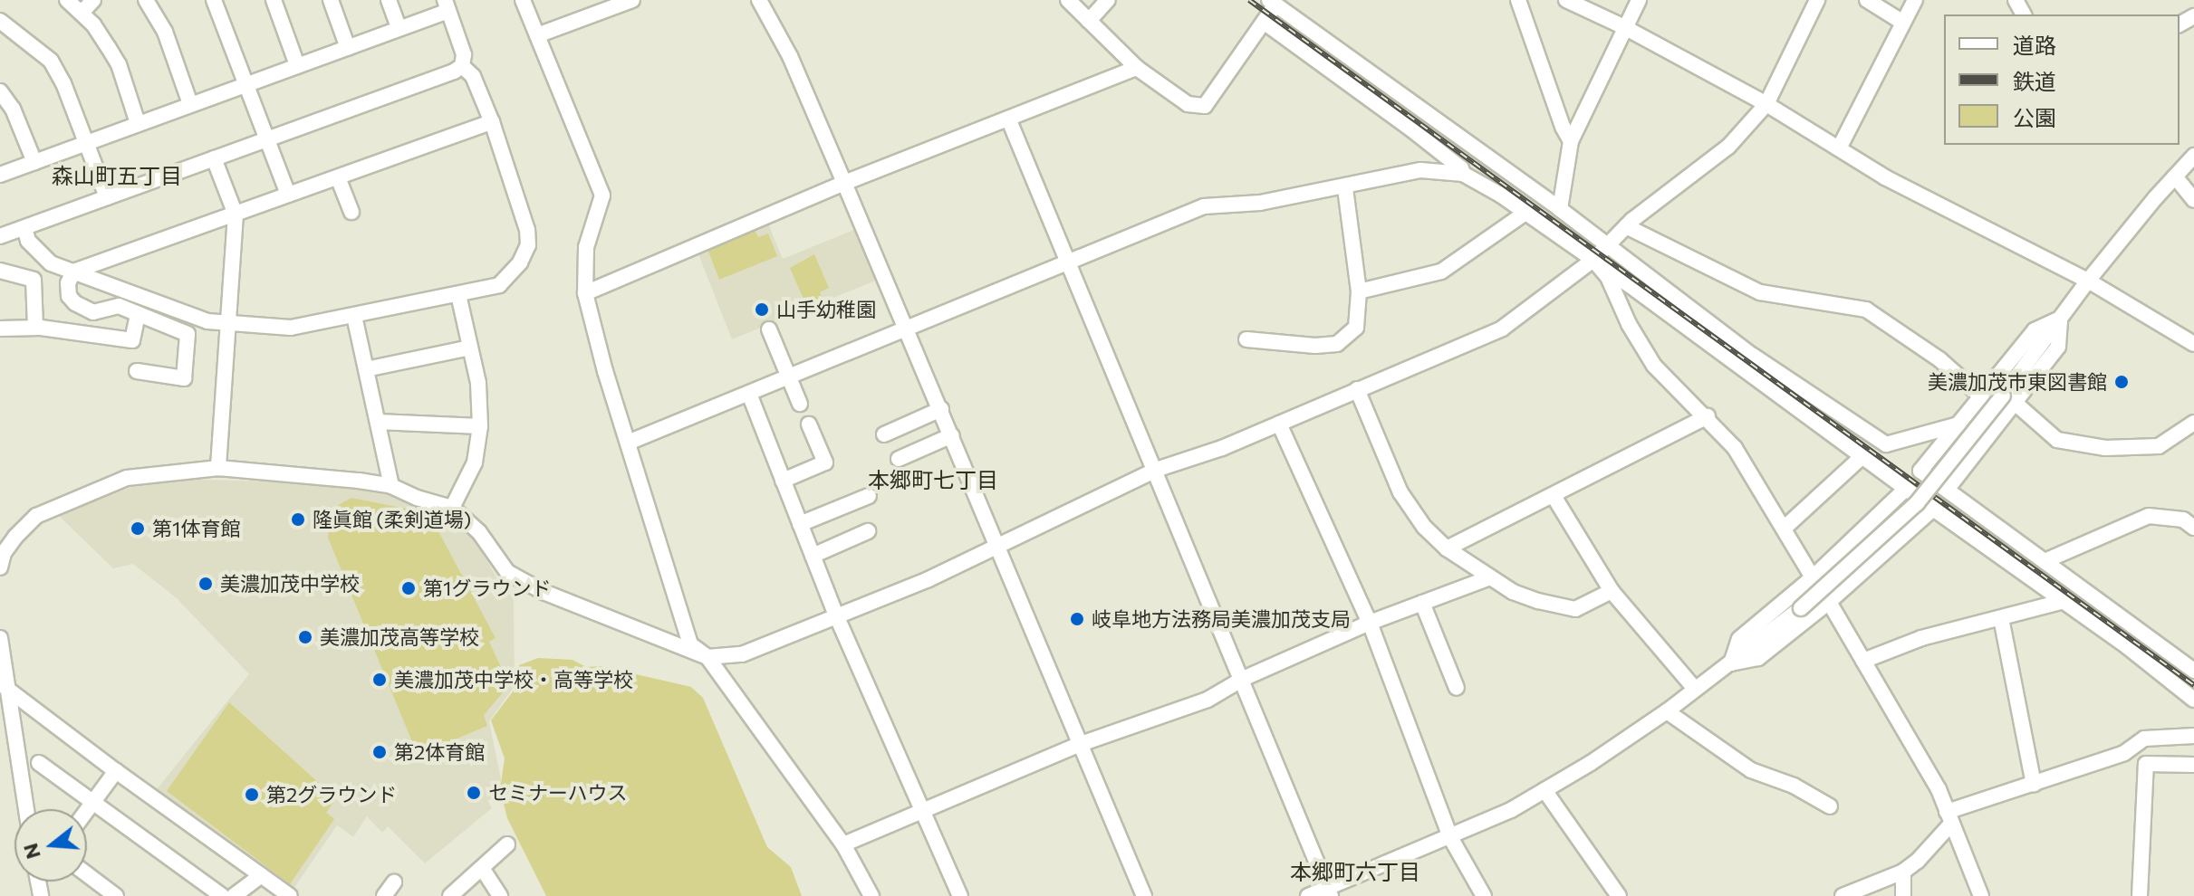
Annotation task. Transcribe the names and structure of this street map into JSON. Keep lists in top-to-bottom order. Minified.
{"districts":["森山町五丁目","本郷町七丁目","本郷町六丁目"],"places":["山手幼稚園","美濃加茂市東図書館","隆眞館 (柔剣道場)","第1体育館","美濃加茂中学校","第1グラウンド","岐阜地方法務局美濃加茂支局","美濃加茂高等学校","美濃加茂中学校・高等学校","第2体育館","セミナーハウス","第2グラウンド"],"legend":["道路","鉄道","公園"],"north":"left"}
